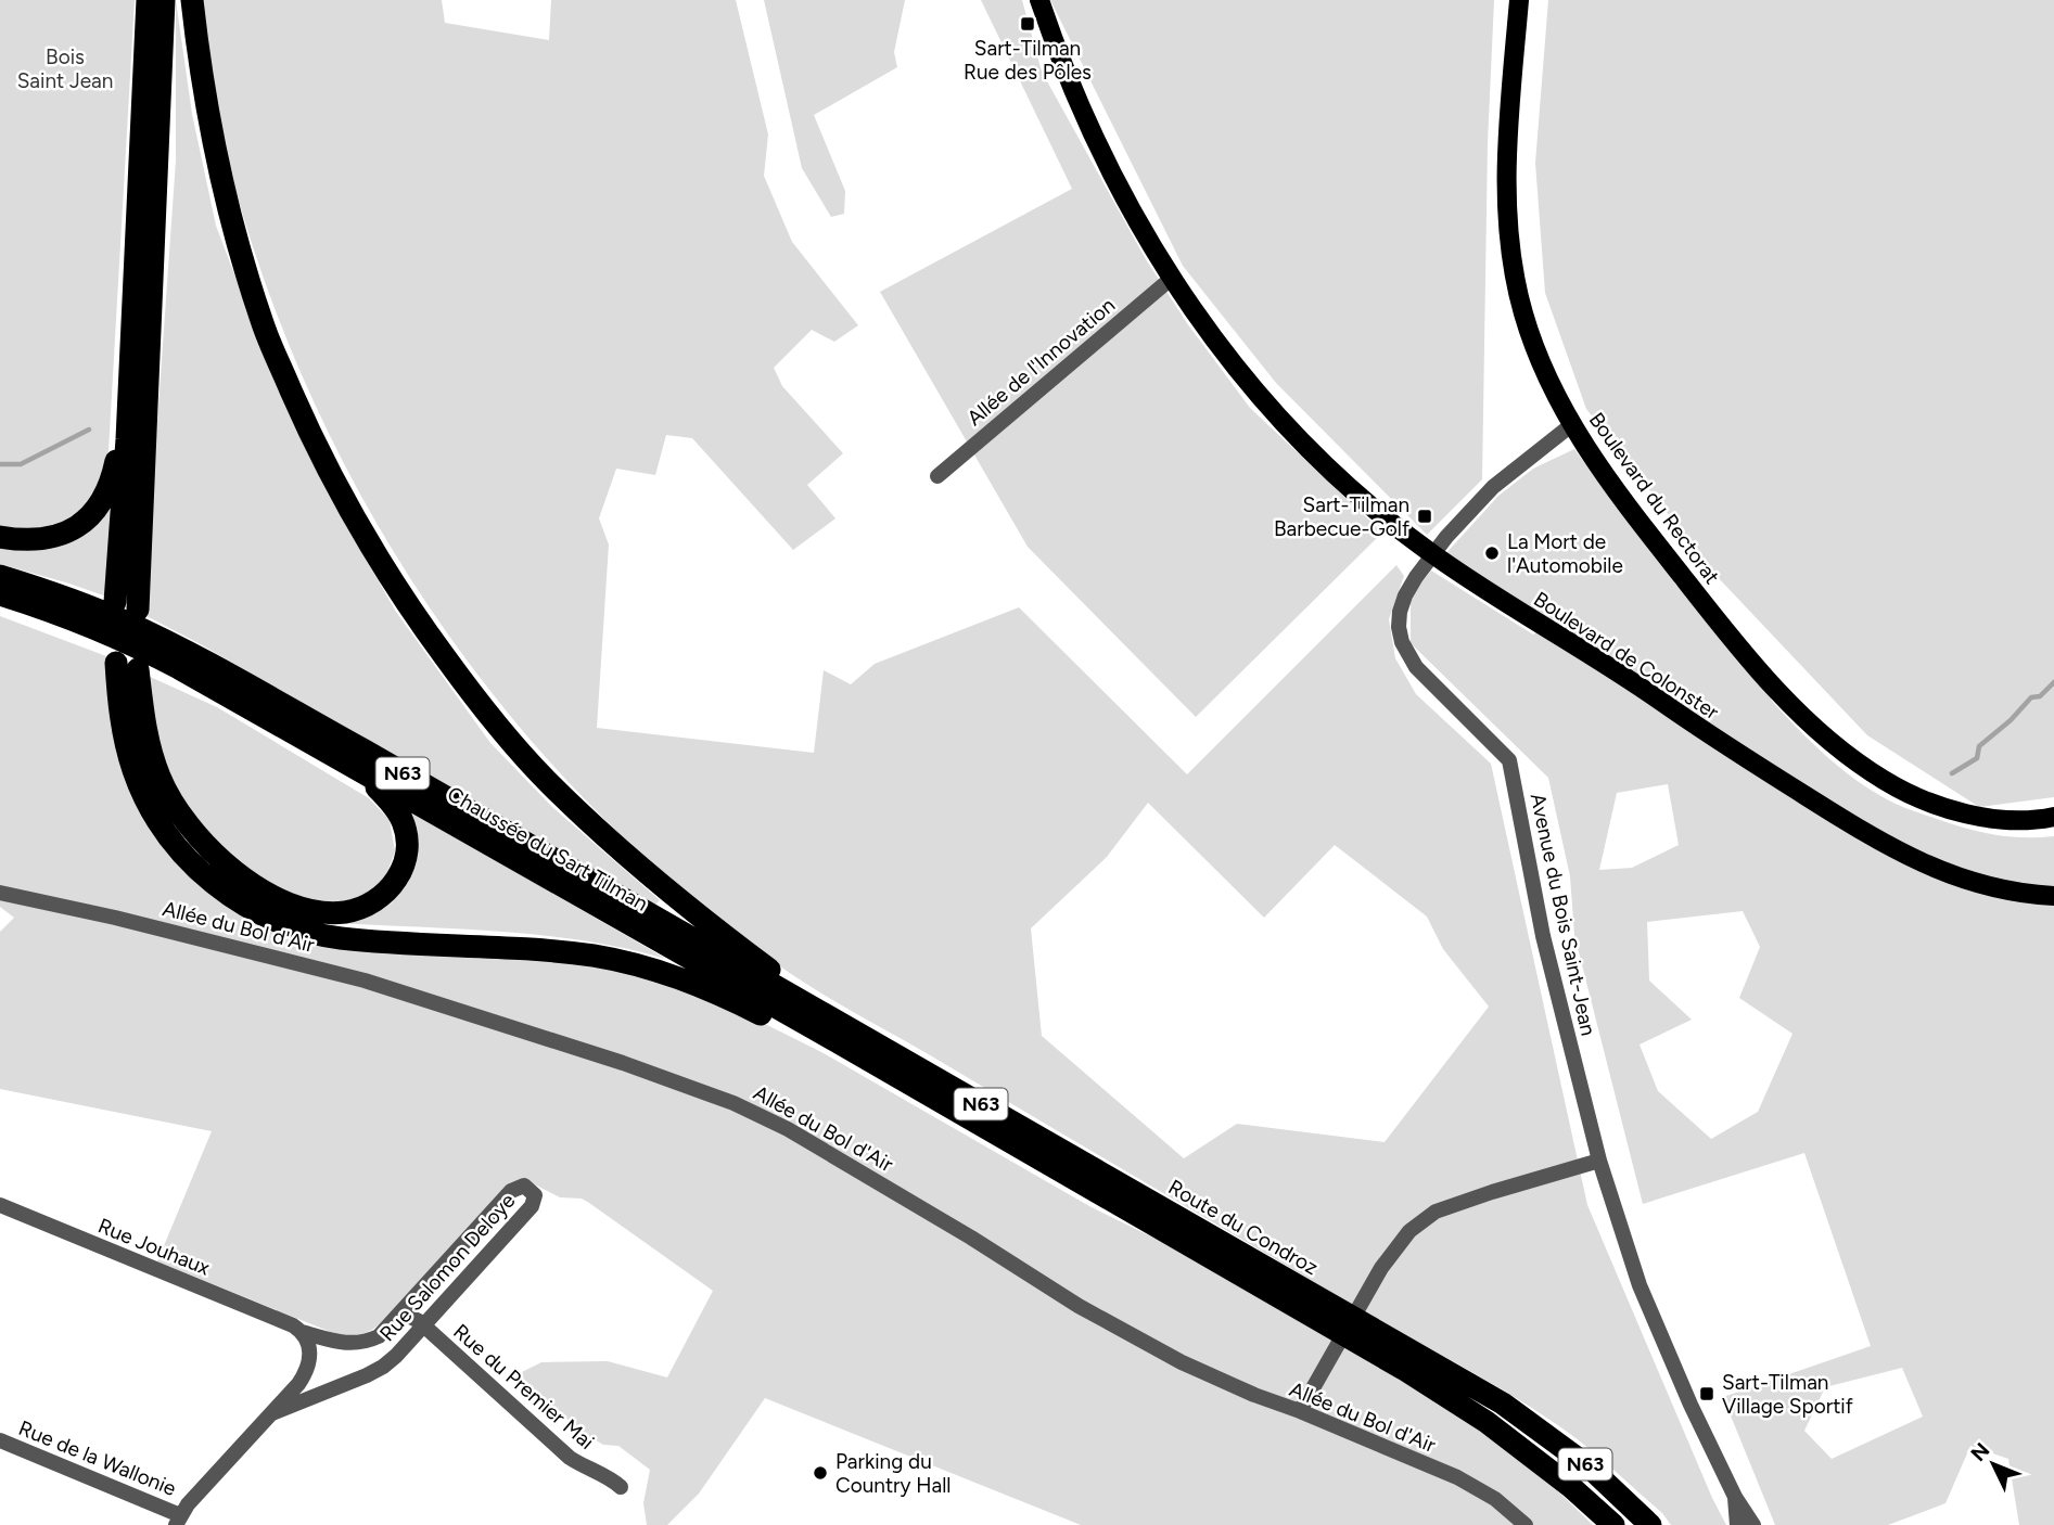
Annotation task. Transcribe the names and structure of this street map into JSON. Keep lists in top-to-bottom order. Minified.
{"streets":{"highway":["N63","Chaussée du Sart Tilman","Route du Condroz"],"main road":["Boulevard du Rectorat","Boulevard de Colonster"],"street":["Allée de l'Innovation","Avenue du Bois Saint-Jean","Allée du Bol d'Air","Rue Jouhaux","Rue Salomon Deloye","Rue du Premier Mai","Rue de la Wallonie"]},"crossings":[["Allée de l'Innovation","Boulevard de Colonster"],["Boulevard du Rectorat","Avenue du Bois Saint-Jean"],["Boulevard de Colonster","Avenue du Bois Saint-Jean"],["Chaussée du Sart Tilman","Route du Condroz"],["Rue Jouhaux","Rue Salomon Deloye"],["Rue Salomon Deloye","Rue du Premier Mai"],["Rue Salomon Deloye","Rue de la Wallonie"]],"parks":["Bois Saint Jean"],"places":{"transit":["Sart-Tilman Rue des Pôles","Sart-Tilman Barbecue-Golf","Sart-Tilman Village Sportif"],"other":["La Mort de l'Automobile","Parking du Country Hall"]},"north":"top left"}
